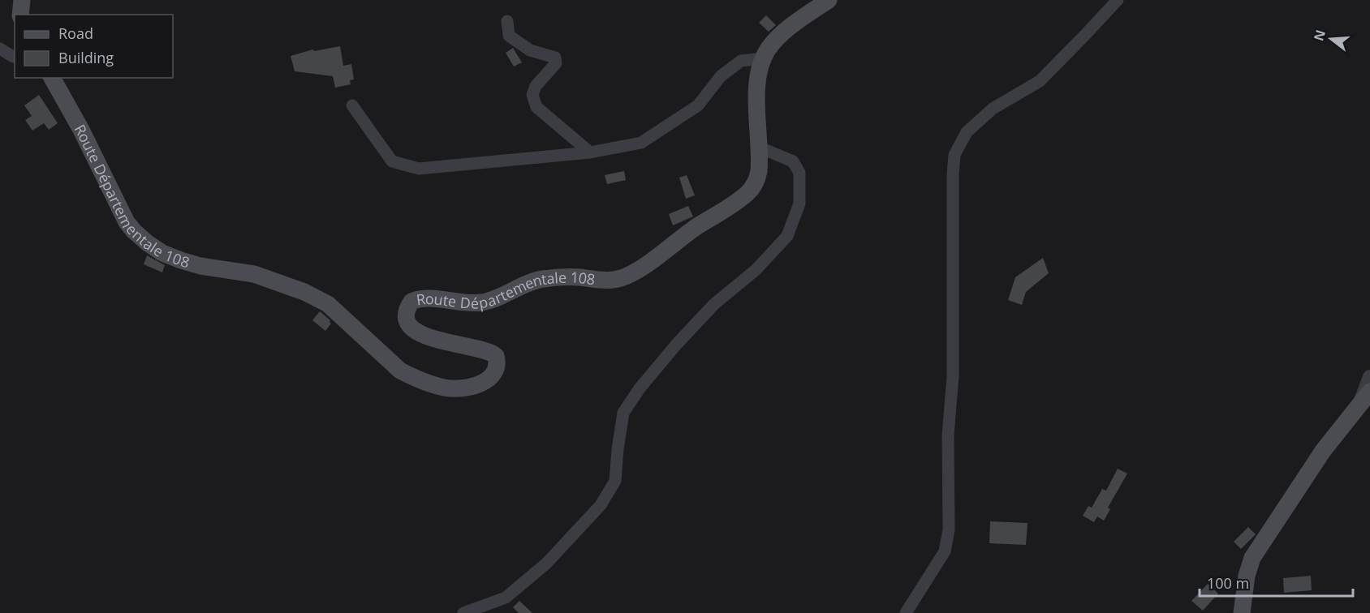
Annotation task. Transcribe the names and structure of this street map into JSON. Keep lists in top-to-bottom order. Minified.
{"streets":{"main road":["Route Départementale 108"]},"legend":["Road","Building"],"scale_bar":"100 m","north":"left"}
